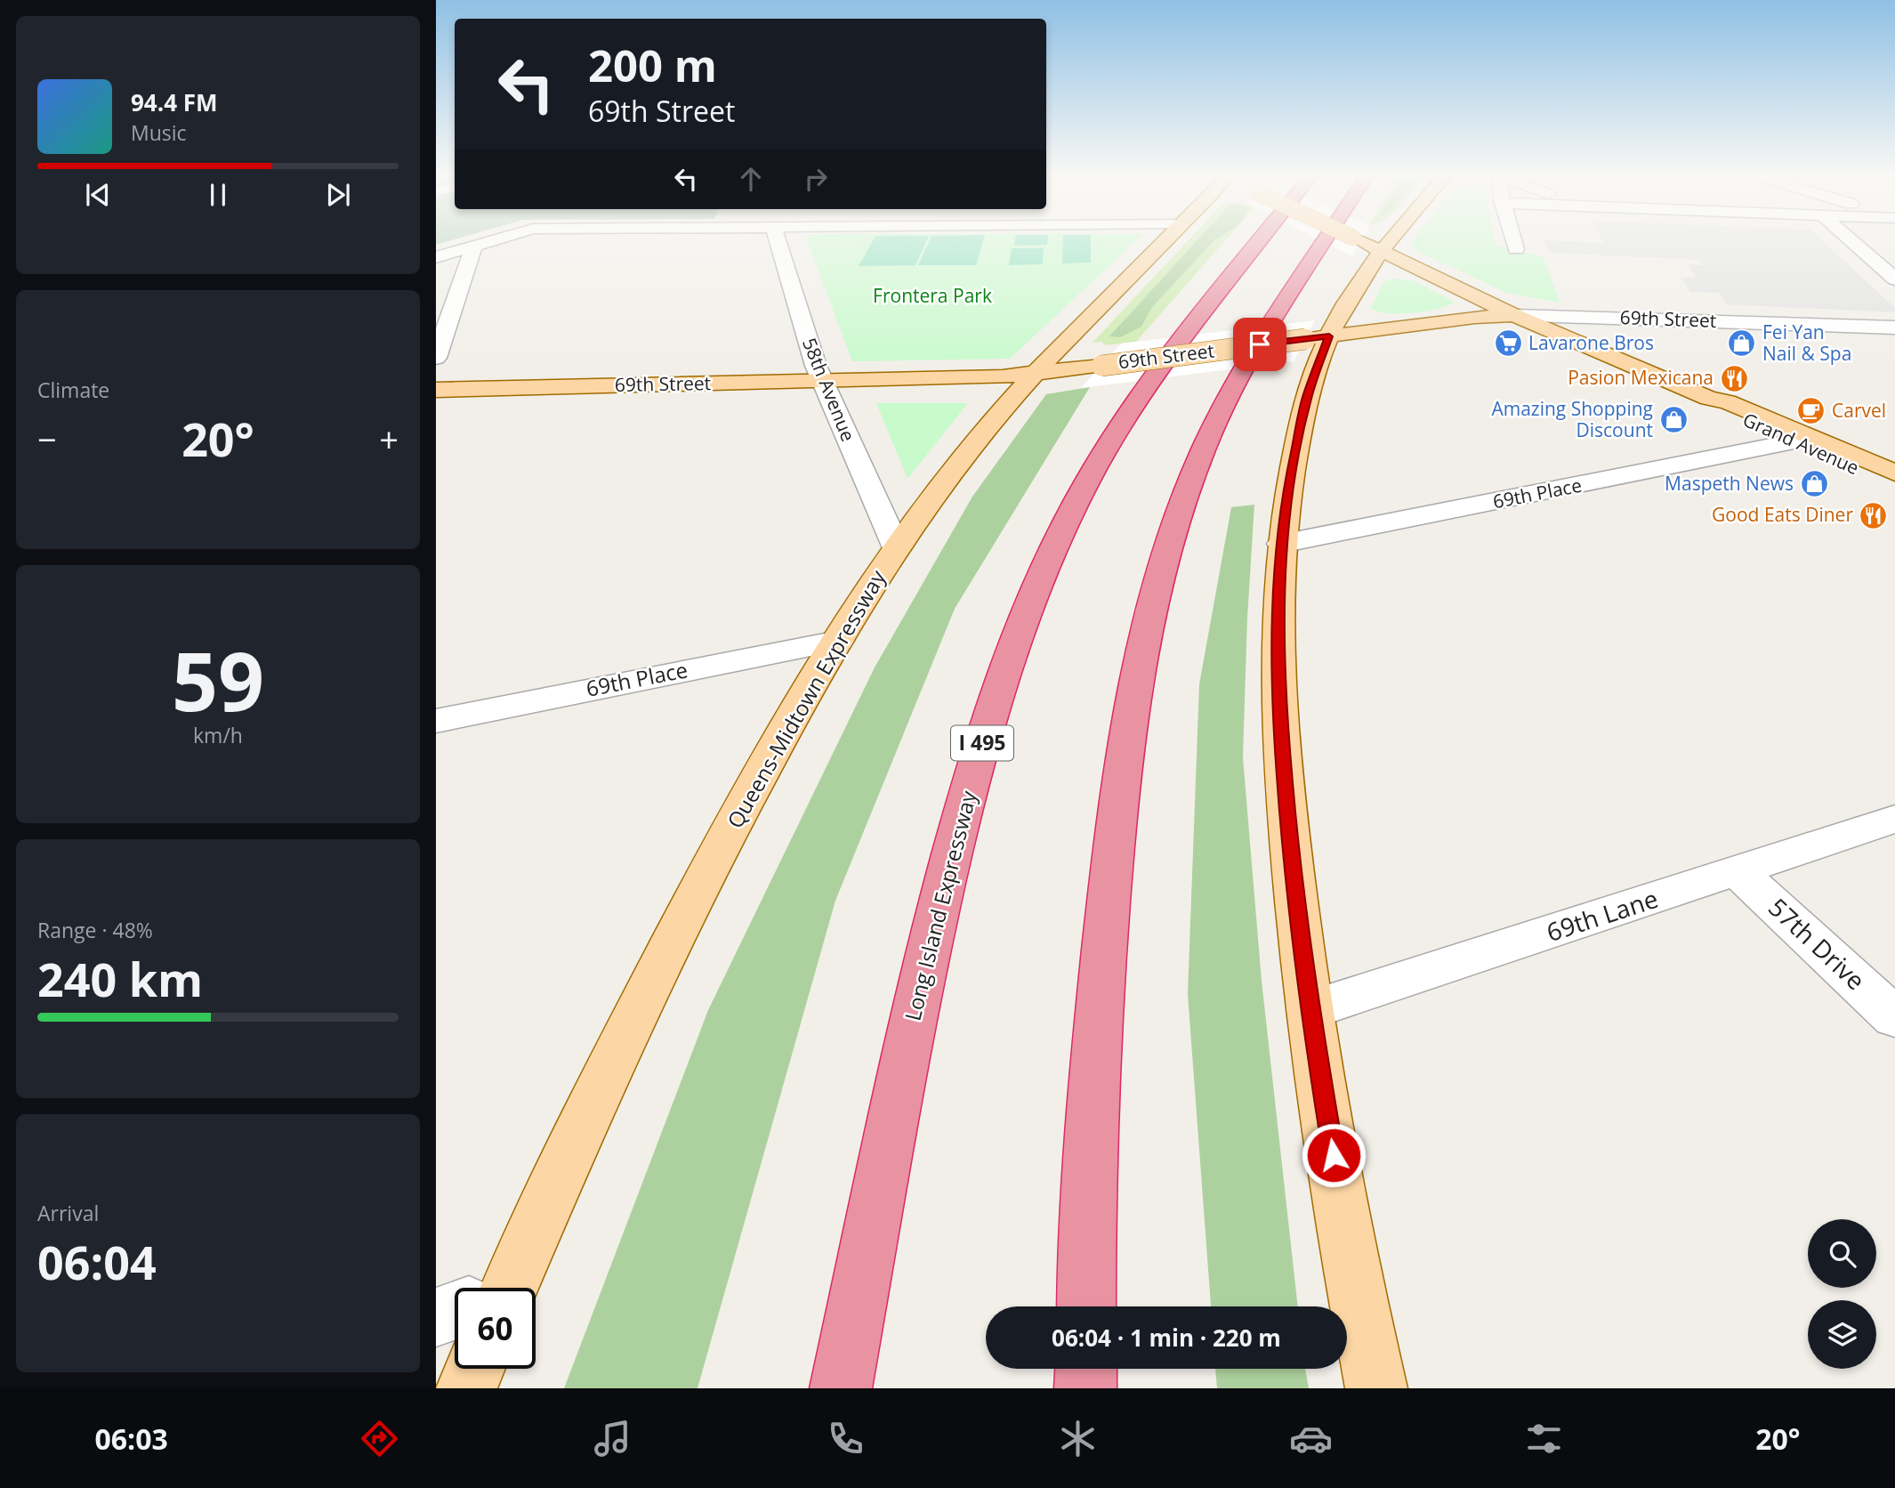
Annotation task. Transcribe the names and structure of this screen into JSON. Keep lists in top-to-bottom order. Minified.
{"streets":{"highway":["I 495","Long Island Expressway"],"main road":["69th Street","Grand Avenue","Queens-Midtown Expressway"],"street":["58th Avenue","69th Place","69th Lane","57th Drive"]},"crossings":[["69th Street","58th Avenue"],["69th Street","Grand Avenue"],["69th Street","Queens-Midtown Expressway"],["58th Avenue","Queens-Midtown Expressway"],["Grand Avenue","69th Place"],["69th Place","Queens-Midtown Expressway"],["69th Lane","57th Drive"]],"parks":["Frontera Park"],"places":{"supermarket":["Lavarone Bros"],"shop":["Fei Yan Nail & Spa","Amazing Shopping Discount","Maspeth News"],"restaurant":["Pasion Mexicana","Good Eats Diner"],"cafe":["Carvel"]},"page":{"turn":["200 m","69th Street"],"song":["94.4 FM","Music"],"tile":["Climate",["59","km/h"],["Range · 48%","240 km"],["Arrival","06:04"]],"heat":["−","20°","+"],"limit":"60","trip":"06:04 · 1 min · 220 m","tabs":["06:03","20°"]}}
